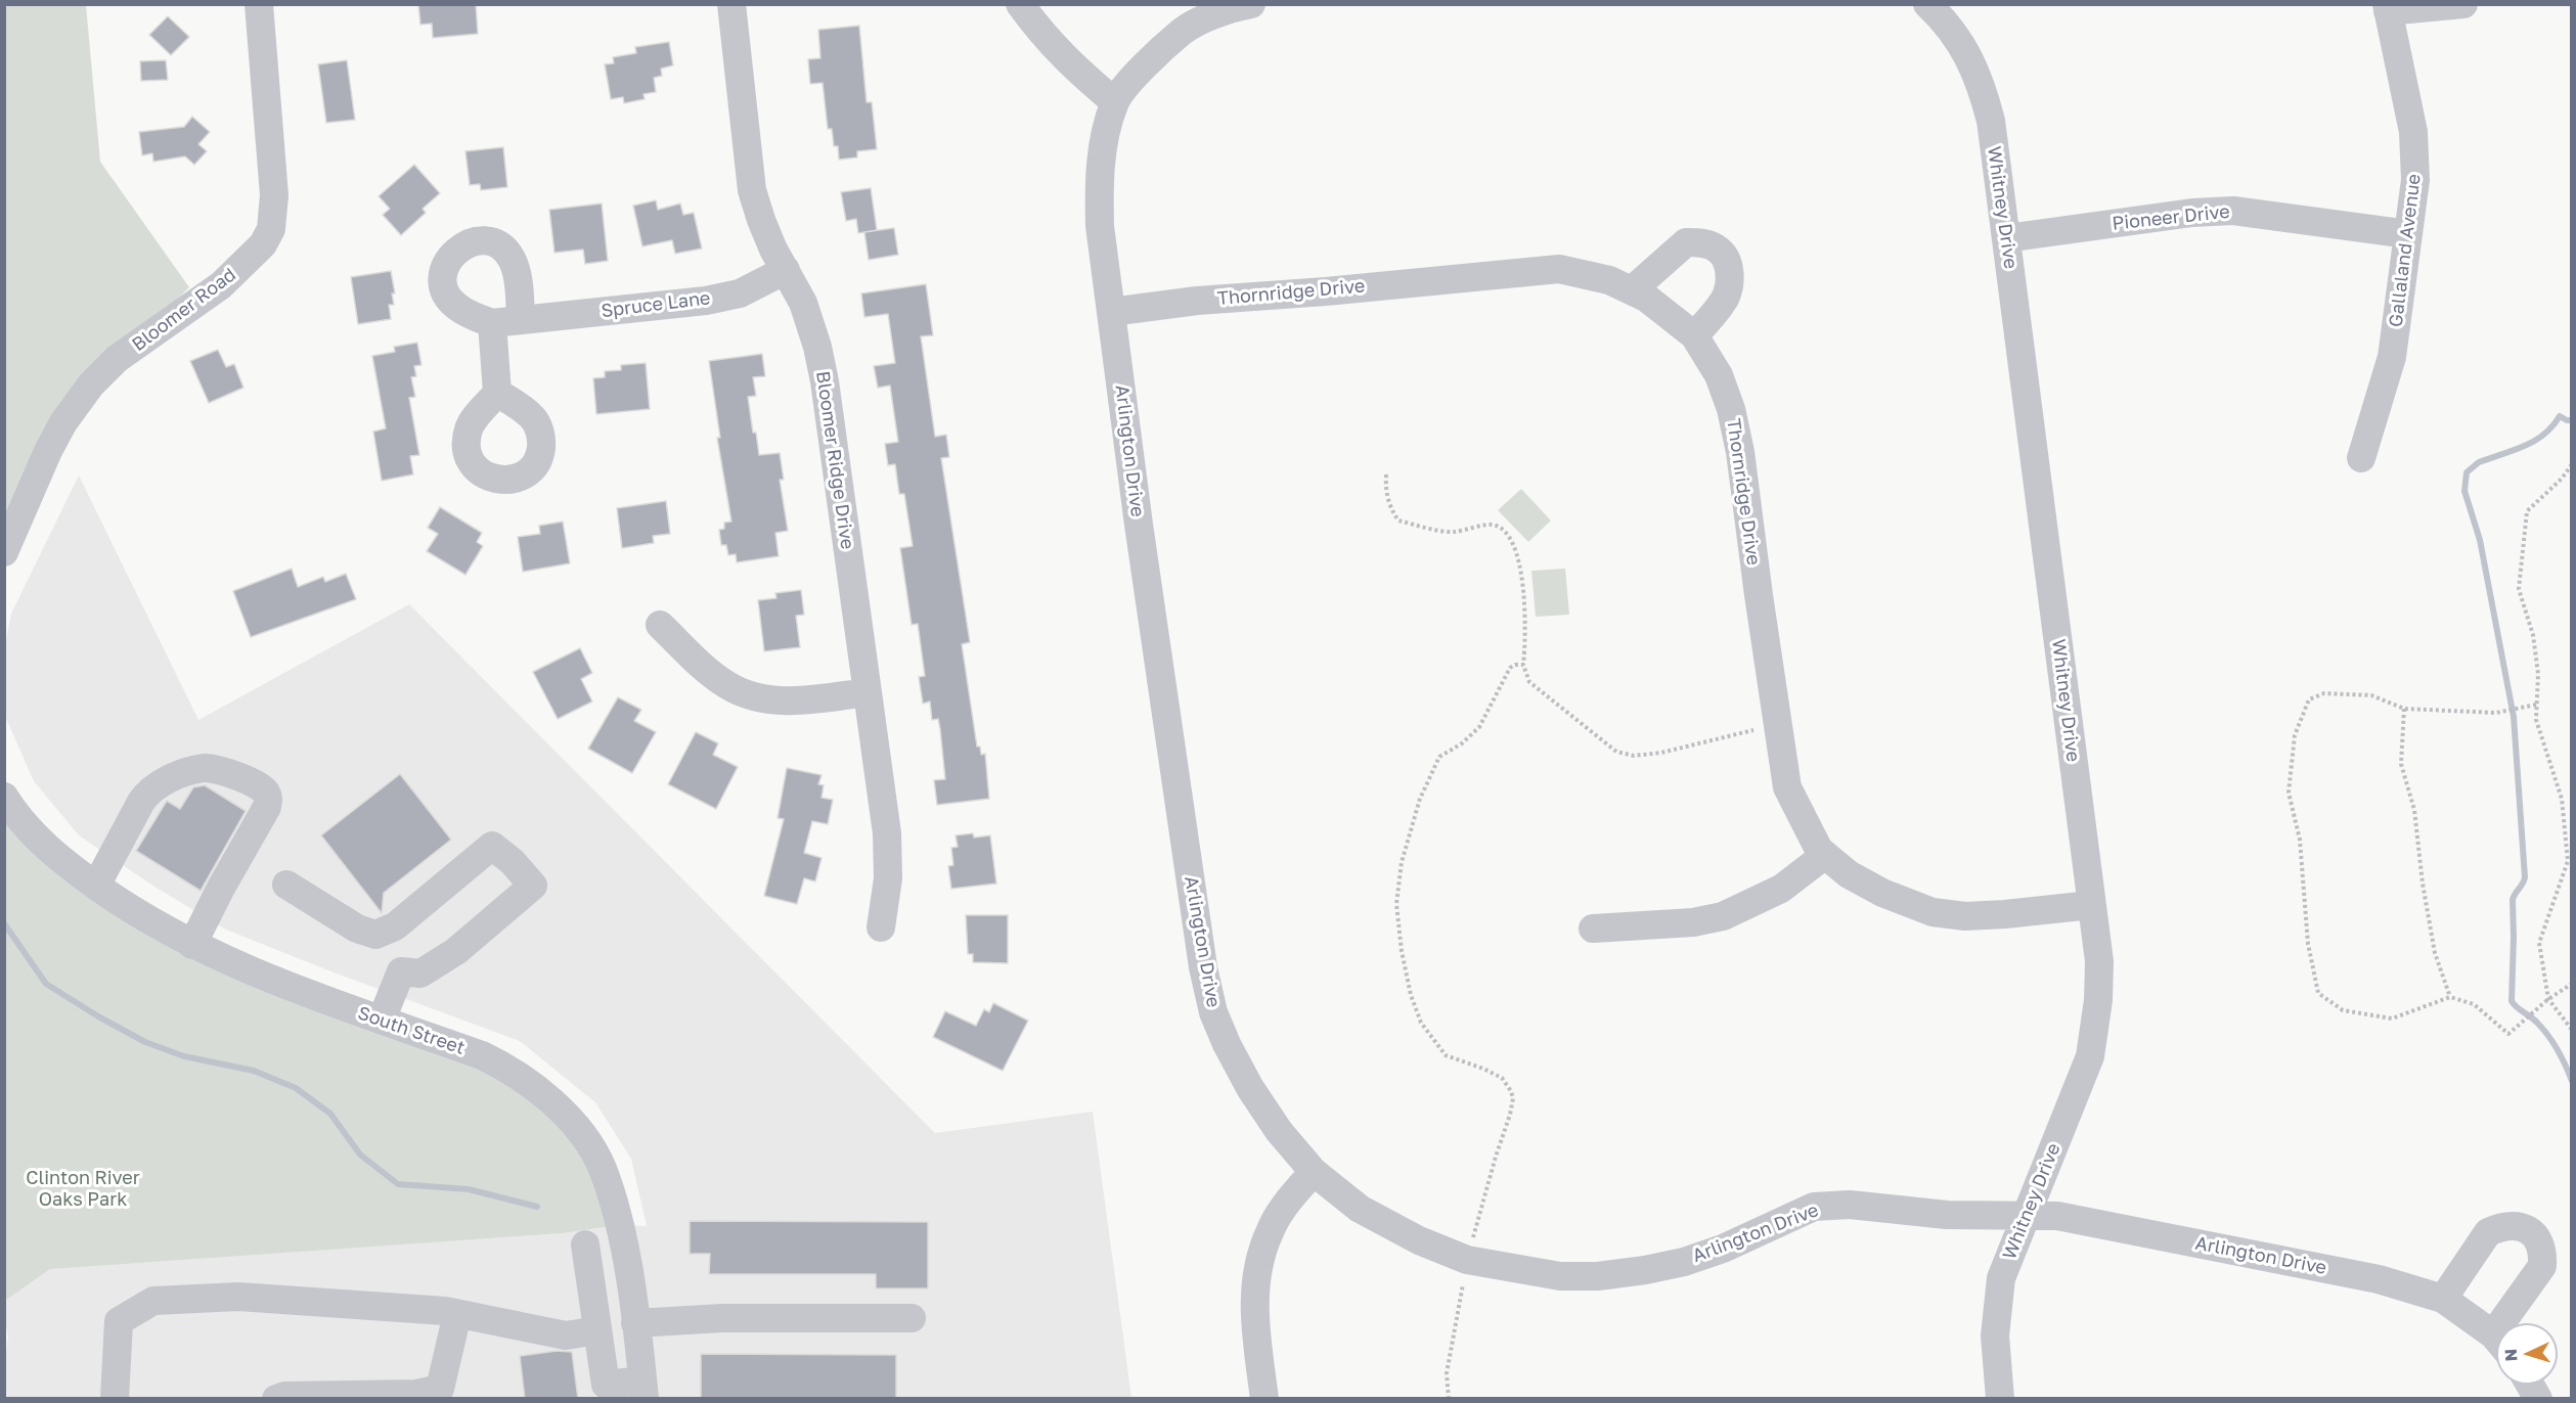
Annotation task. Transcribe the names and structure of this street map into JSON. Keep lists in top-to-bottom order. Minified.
{"streets":{"street":["Whitney Drive","Pioneer Drive","Gallaland Avenue","Thornridge Drive","Spruce Lane","Bloomer Road","Arlington Drive","Bloomer Ridge Drive","South Street"]},"crossings":[["Whitney Drive","Pioneer Drive"],["Whitney Drive","Thornridge Drive"],["Whitney Drive","Arlington Drive"],["Pioneer Drive","Gallaland Avenue"],["Thornridge Drive","Arlington Drive"],["Spruce Lane","Bloomer Ridge Drive"]],"parks":["Clinton River Oaks Park"],"north":"left"}
